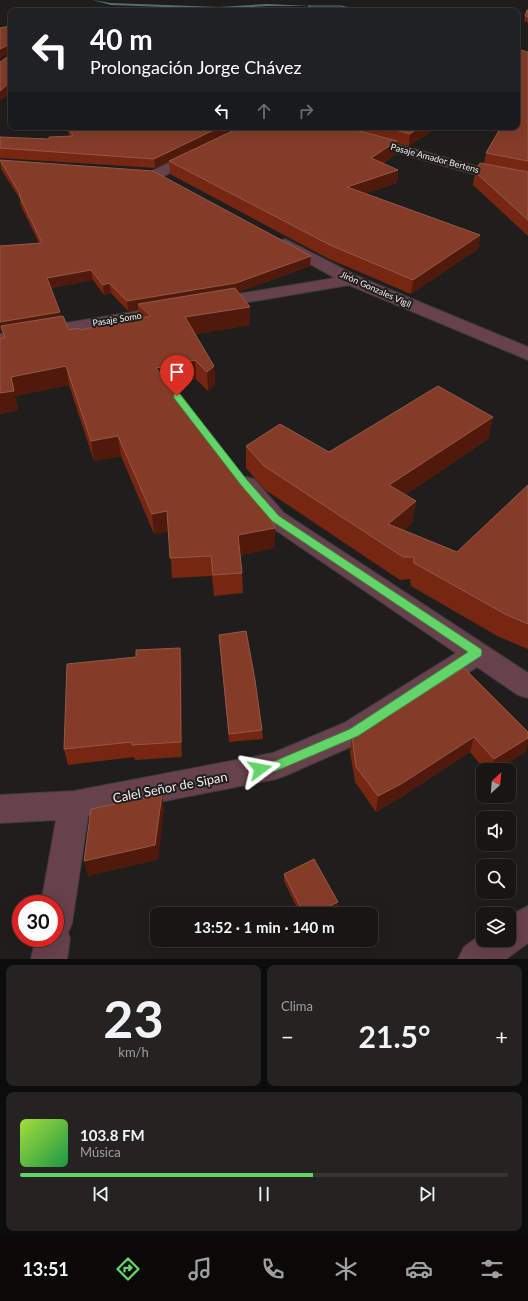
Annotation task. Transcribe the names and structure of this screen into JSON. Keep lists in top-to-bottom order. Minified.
{"streets":{"street":["Pasaje Amador Bertens","Jirón Gonzales Vigil","Pasaje Somo","Calel Señor de Sipan"]},"crossings":[["Jirón Gonzales Vigil","Pasaje Somo"]],"north":"top right","page":{"turn":["40 m","Prolongación Jorge Chávez"],"limit":"30","trip":"13:52 · 1 min · 140 m","tile":[["23","km/h"],"Clima"],"heat":["−","21.5°","+"],"song":["103.8 FM","Música"],"tabs":"13:51"}}
